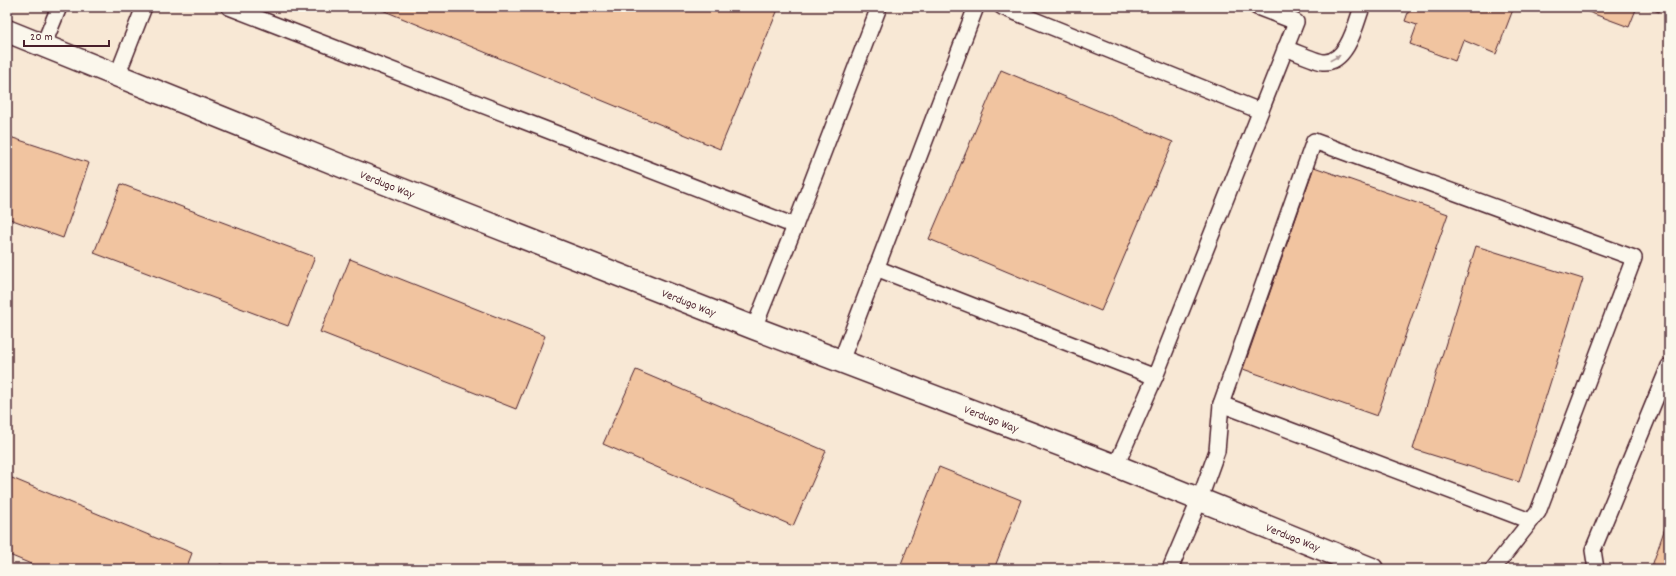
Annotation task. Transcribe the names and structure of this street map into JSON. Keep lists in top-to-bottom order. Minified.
{"streets":{"street":["Verdugo Way"]},"scale_bar":"20 m"}
